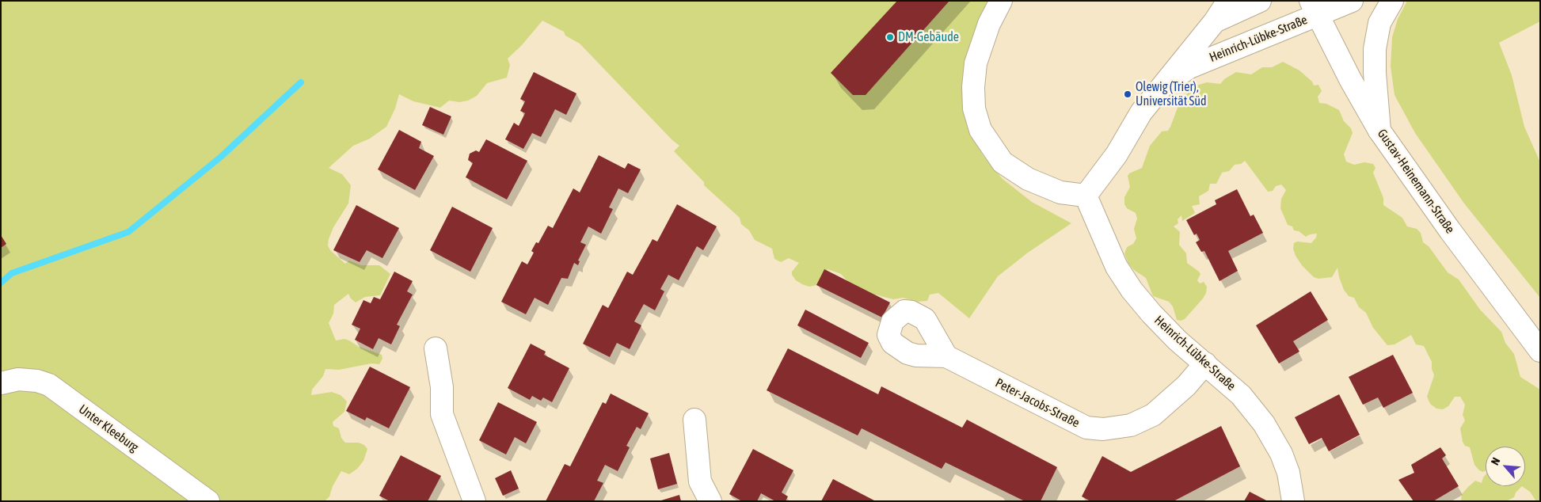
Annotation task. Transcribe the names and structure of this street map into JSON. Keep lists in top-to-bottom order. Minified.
{"streets":{"street":["Heinrich-Lübke-Straße","Gustav-Heinemann-Straße","Peter-Jacobs-Straße","Unter Kleeburg"]},"crossings":[["Heinrich-Lübke-Straße","Gustav-Heinemann-Straße"],["Heinrich-Lübke-Straße","Peter-Jacobs-Straße"]],"places":["DM-Gebäude","Olewig (Trier), Universität Süd"],"north":"top left"}
